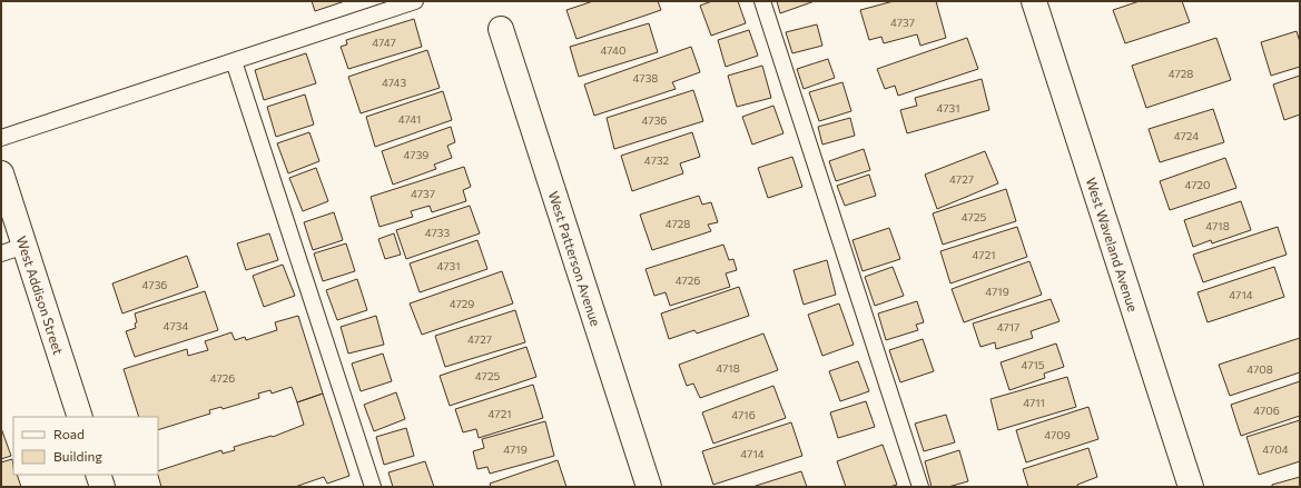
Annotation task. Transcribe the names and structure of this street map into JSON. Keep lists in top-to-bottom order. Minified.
{"streets":{"street":["West Waveland Avenue","West Patterson Avenue","West Addison Street"]},"house_numbers":["4737","4747","4740","4728","4738","4743","4731","4741","4736","4724","4739","4732","4727","4720","4737","4725","4728","4718","4733","4721","4731","4726","4736","4719","4714","4729","4734","4717","4727","4715","4718","4708","4725","4726","4711","4706","4721","4716","4709","4719","4704","4714"],"legend":["Road","Building"]}
